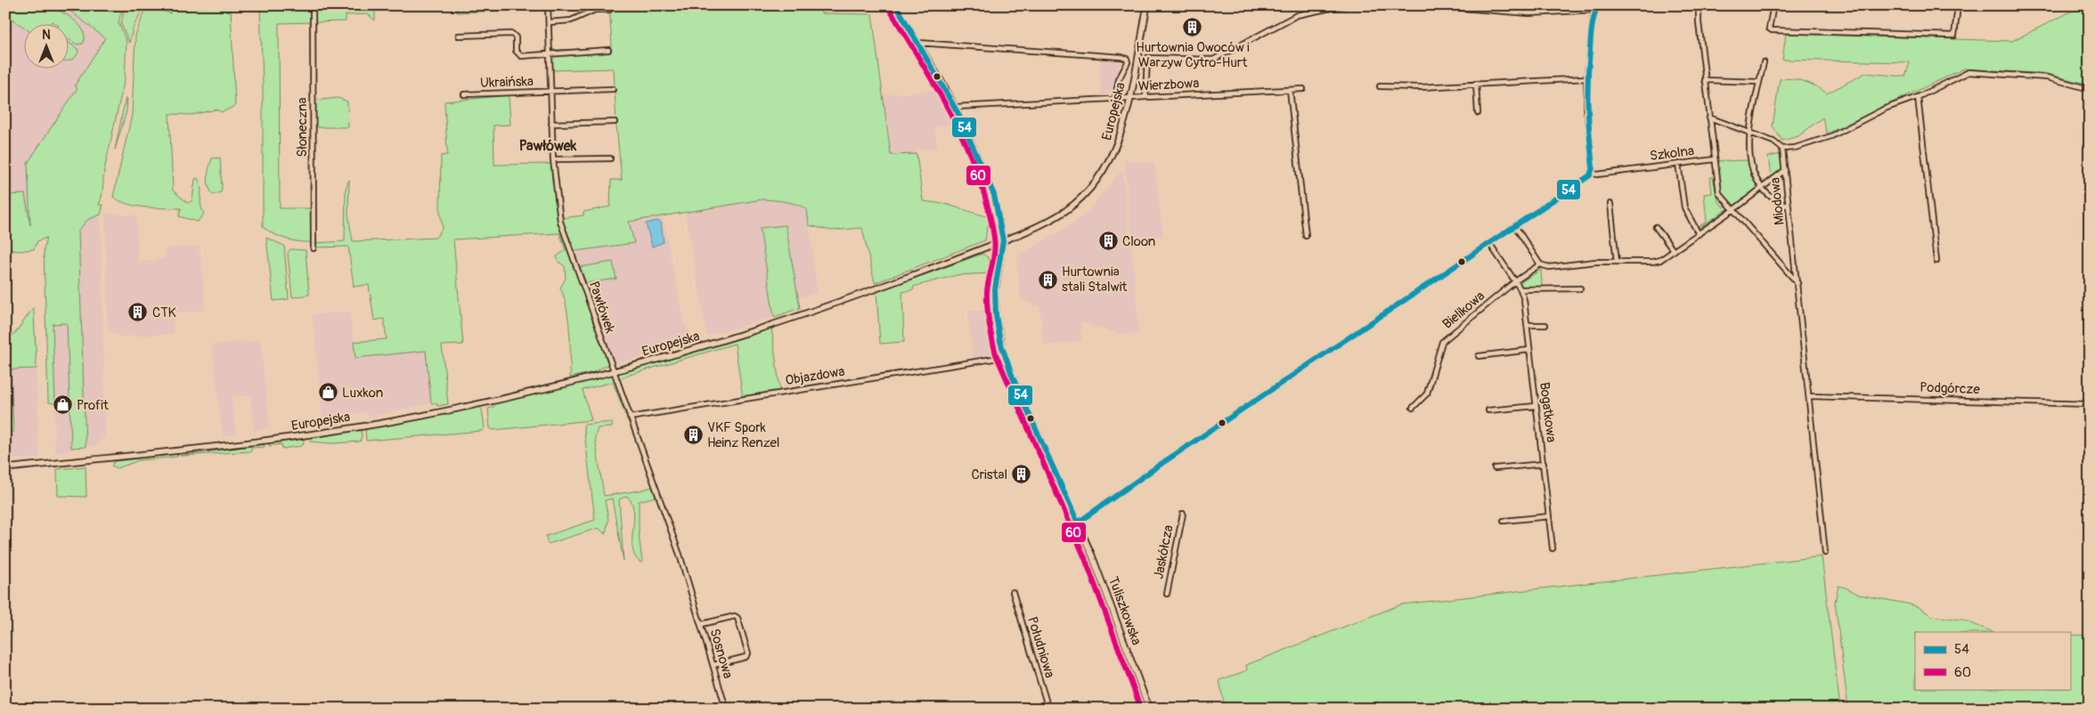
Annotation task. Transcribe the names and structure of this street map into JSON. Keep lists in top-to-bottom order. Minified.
{"streets":{"main road":["Europejska","Tuliszkowska"],"street":["Ukraińska","Wierzbowa","Słoneczna","Szkolna","Miodowa","Pawłówek","Bielikowa","Objazdowa","Podgórcze","Bogatkowa","Jaskółcza","Południowa","Sosnowa"]},"crossings":[["Ukraińska","Pawłówek"],["Wierzbowa","Europejska"],["Europejska","Pawłówek"],["Miodowa","Podgórcze"],["Pawłówek","Objazdowa"],["Pawłówek","Sosnowa"],["Bielikowa","Bogatkowa"],["Objazdowa","Tuliszkowska"]],"districts":["Pawłówek"],"places":{"building":["Hurtownia Owoców i Warzyw Cytro-Hurt","Cloon","Hurtownia stali Stalwit","CTK","VKF Spork Heinz Renzel","Cristal"],"shop":["Luxkon","Profit"]},"lines":["transit line 54","transit line 60"],"legend":["54","60"],"north":"top"}
